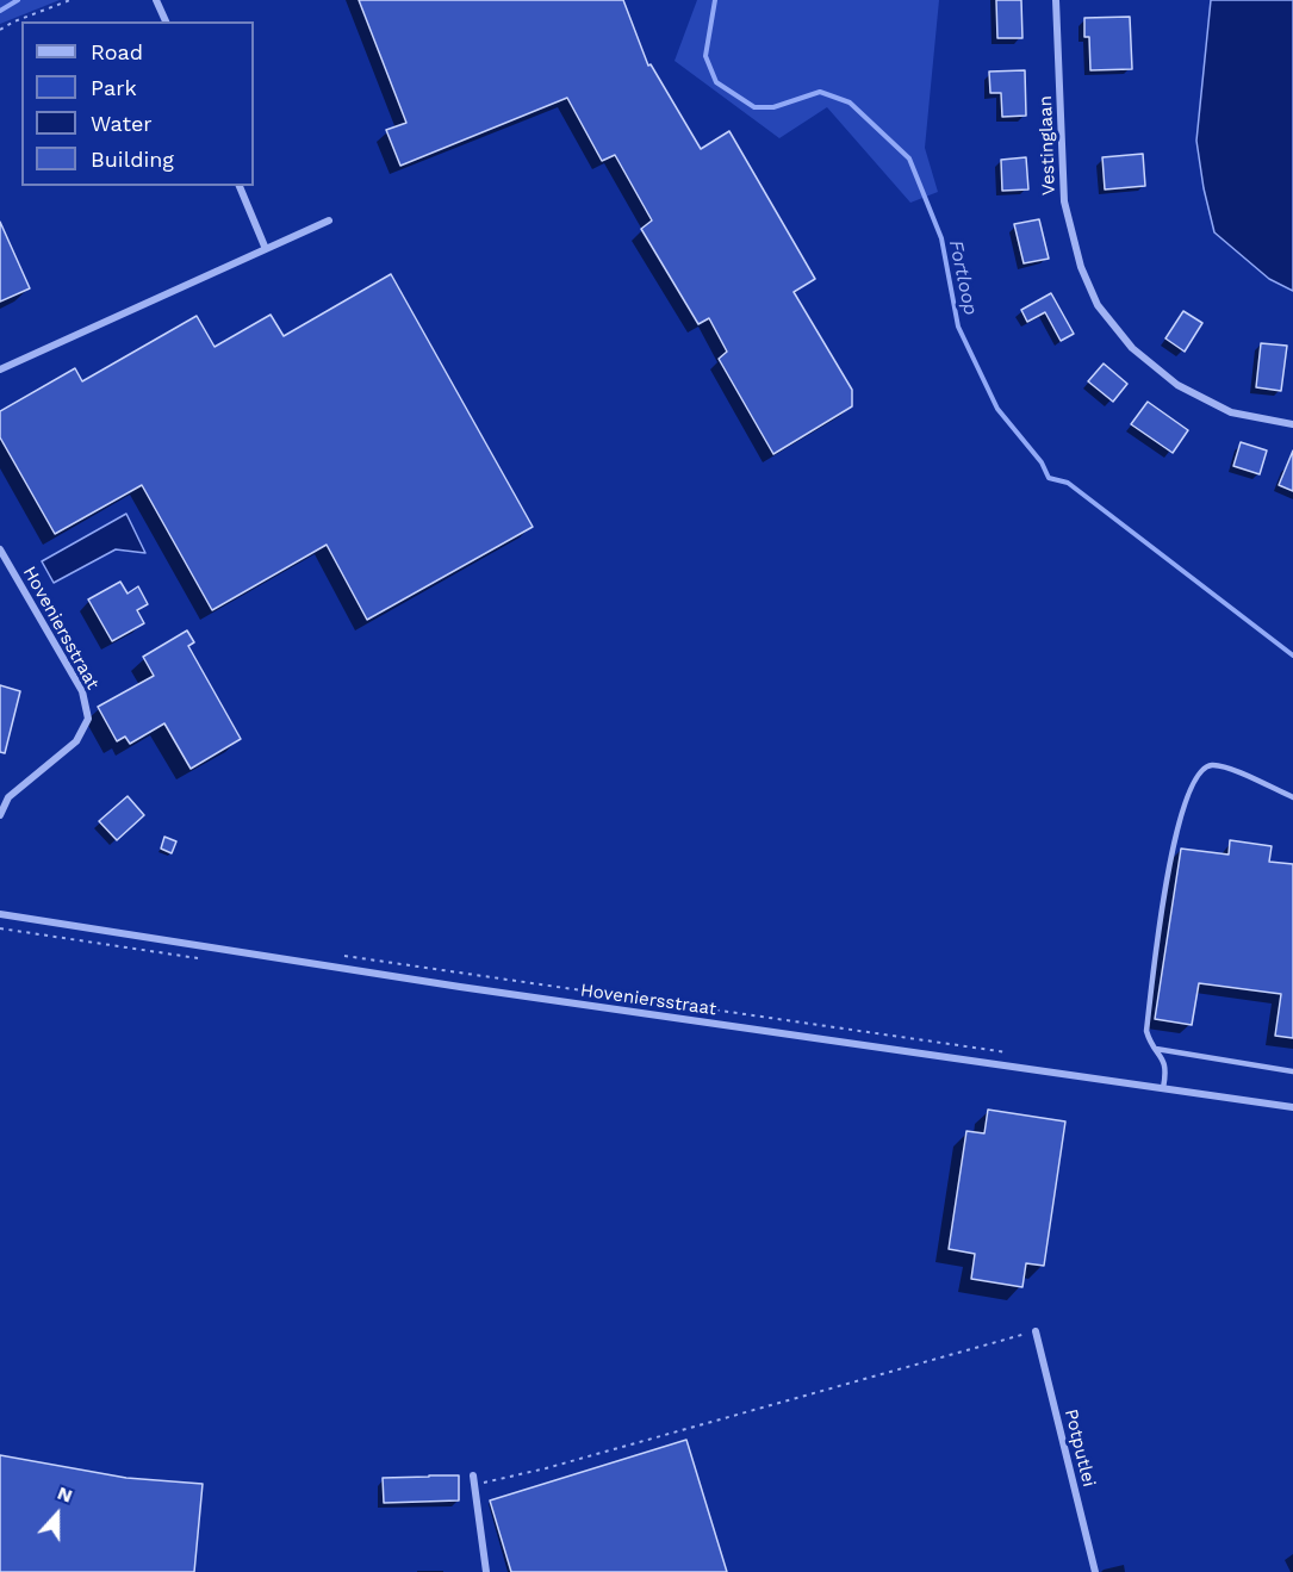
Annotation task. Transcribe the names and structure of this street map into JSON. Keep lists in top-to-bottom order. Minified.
{"streets":{"street":["Vestinglaan","Hoveniersstraat","Potputlei"]},"water":["Fortloop"],"legend":["Road","Park","Water","Building"],"north":"top"}
